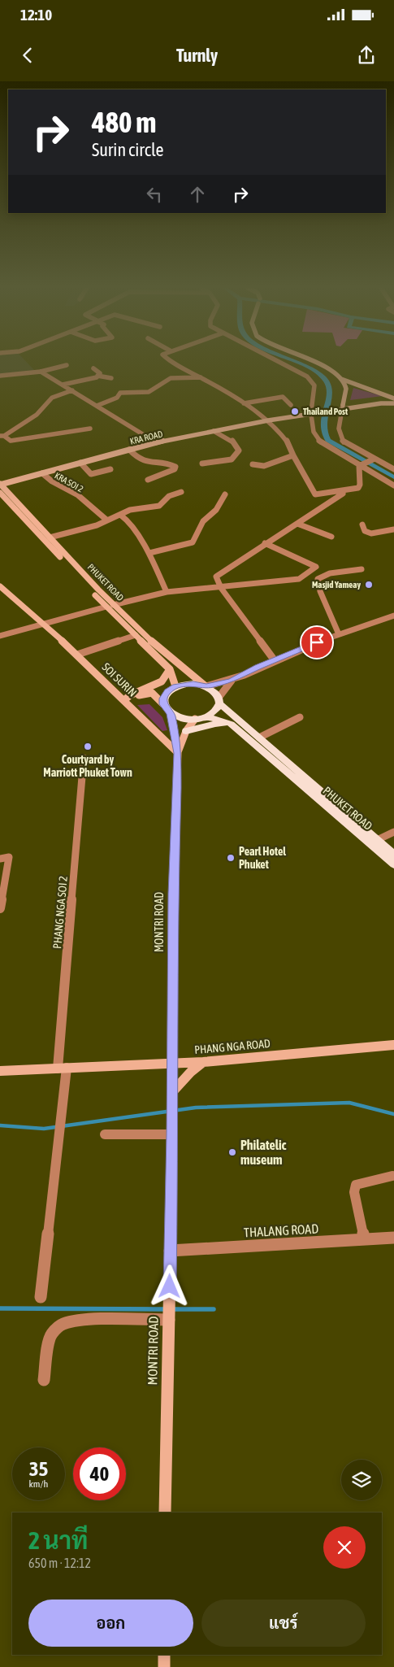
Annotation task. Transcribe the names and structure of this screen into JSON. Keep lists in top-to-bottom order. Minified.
{"streets":{"main road":["PHUKET ROAD"],"street":["KRA ROAD","KRA SOI 2","SOI SURIN","PHANG NGA SOI 2","MONTRI ROAD","PHANG NGA ROAD","THALANG ROAD"]},"crossings":[["KRA ROAD","KRA SOI 2"],["KRA ROAD","PHUKET ROAD"],["PHUKET ROAD","MONTRI ROAD"],["SOI SURIN","MONTRI ROAD"],["PHANG NGA SOI 2","PHANG NGA ROAD"],["MONTRI ROAD","PHANG NGA ROAD"],["MONTRI ROAD","THALANG ROAD"]],"places":["Thailand Post","Masjid Yameay","Courtyard by Marriott Phuket Town","Pearl Hotel Phuket","Philatelic museum"],"page":{"status":"12:10","header":"Turnly","turn":["480 m","Surin circle"],"speed":"35 km/h","limit":"40","heading":["2 นาที","650 m · 12:12"],"buttons":["ออก","แชร์"]}}
